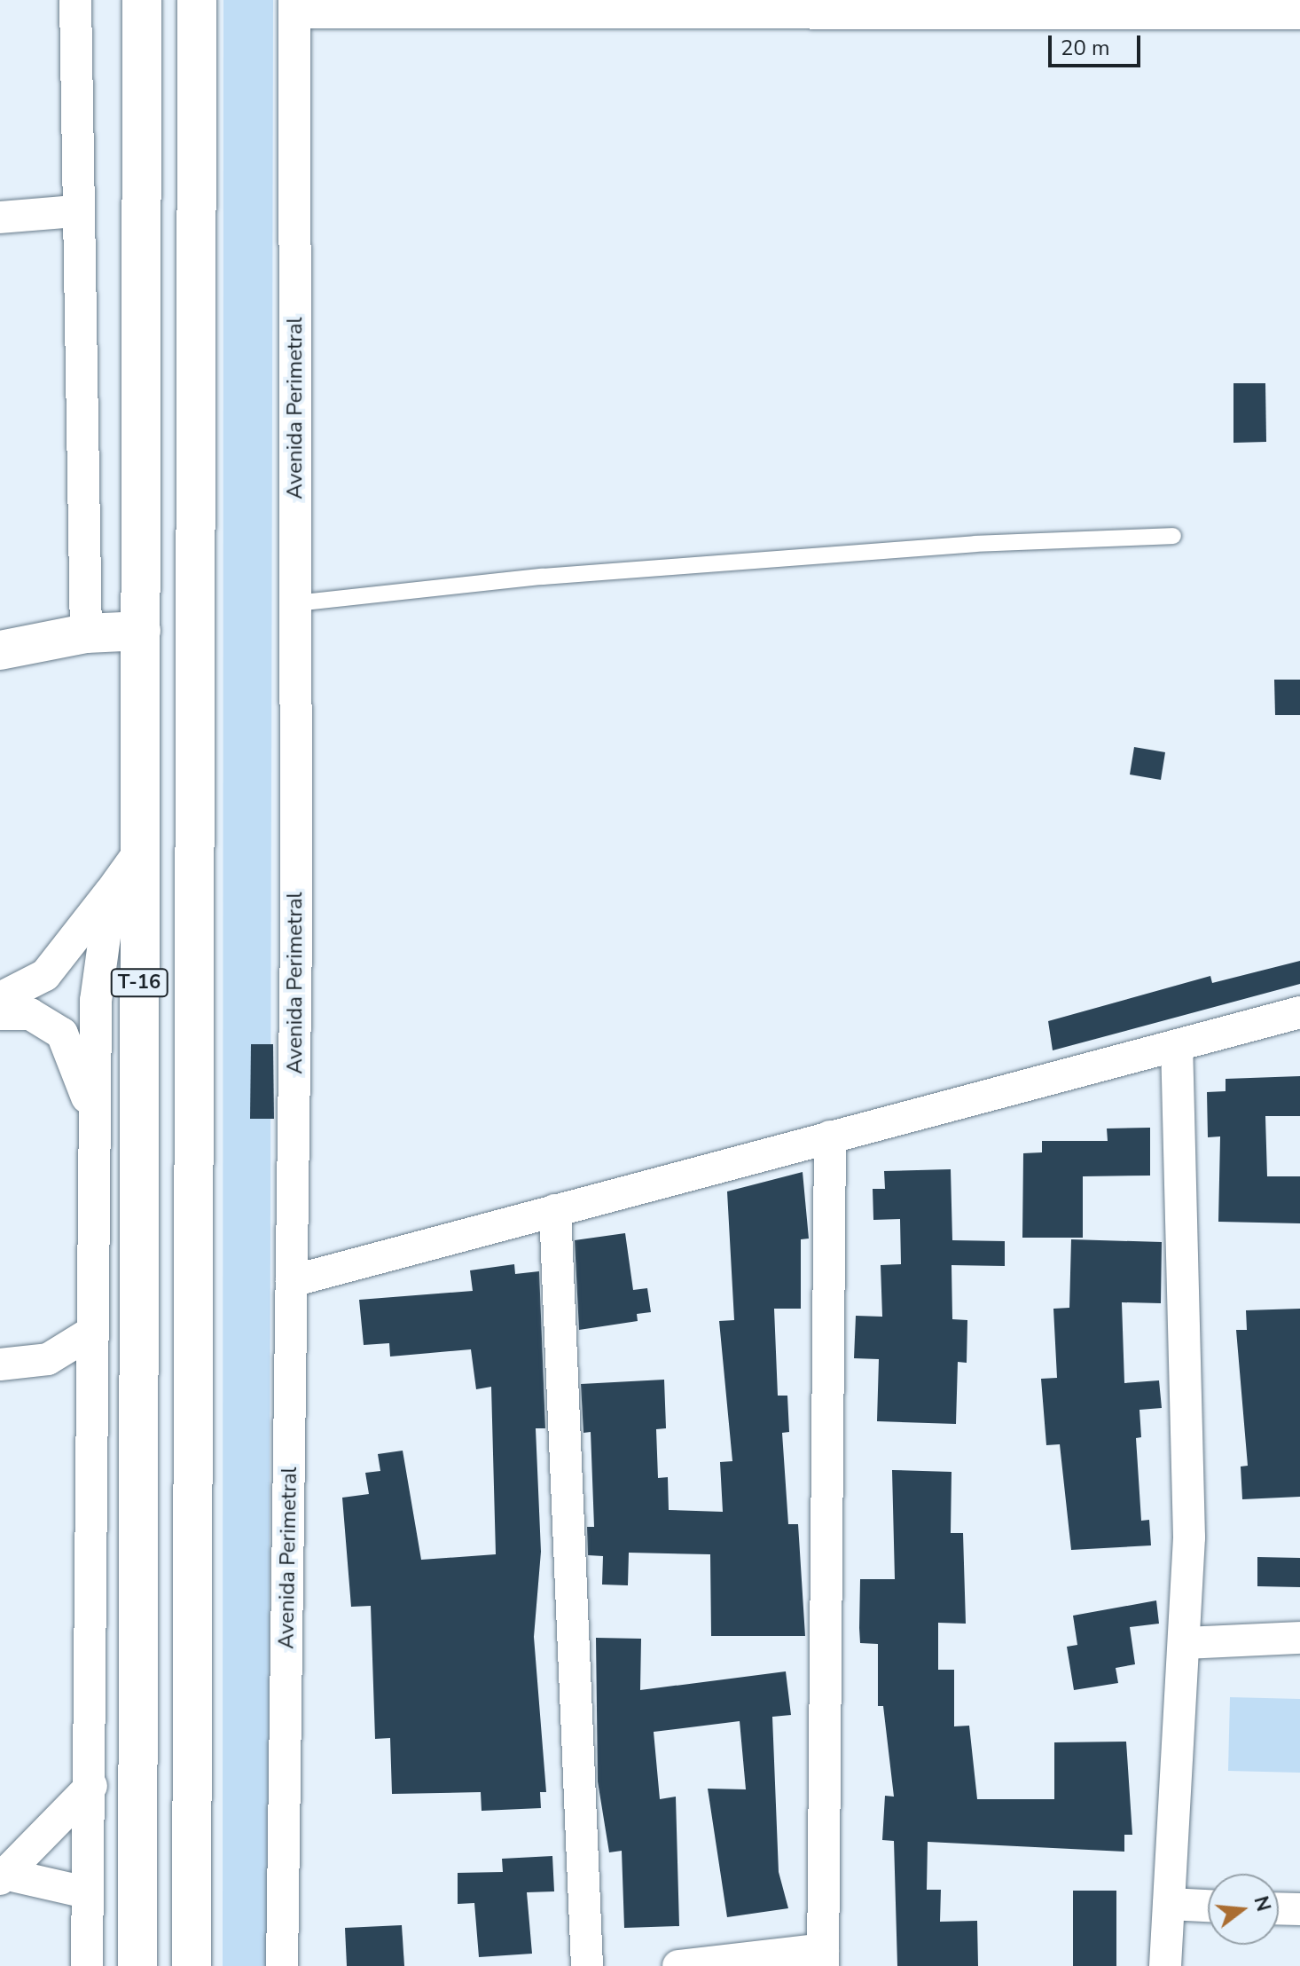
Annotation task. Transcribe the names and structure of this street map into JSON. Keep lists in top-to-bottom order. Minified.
{"streets":{"main road":["T-16"],"street":["Avenida Perimetral"]},"scale_bar":"20 m","north":"right"}
